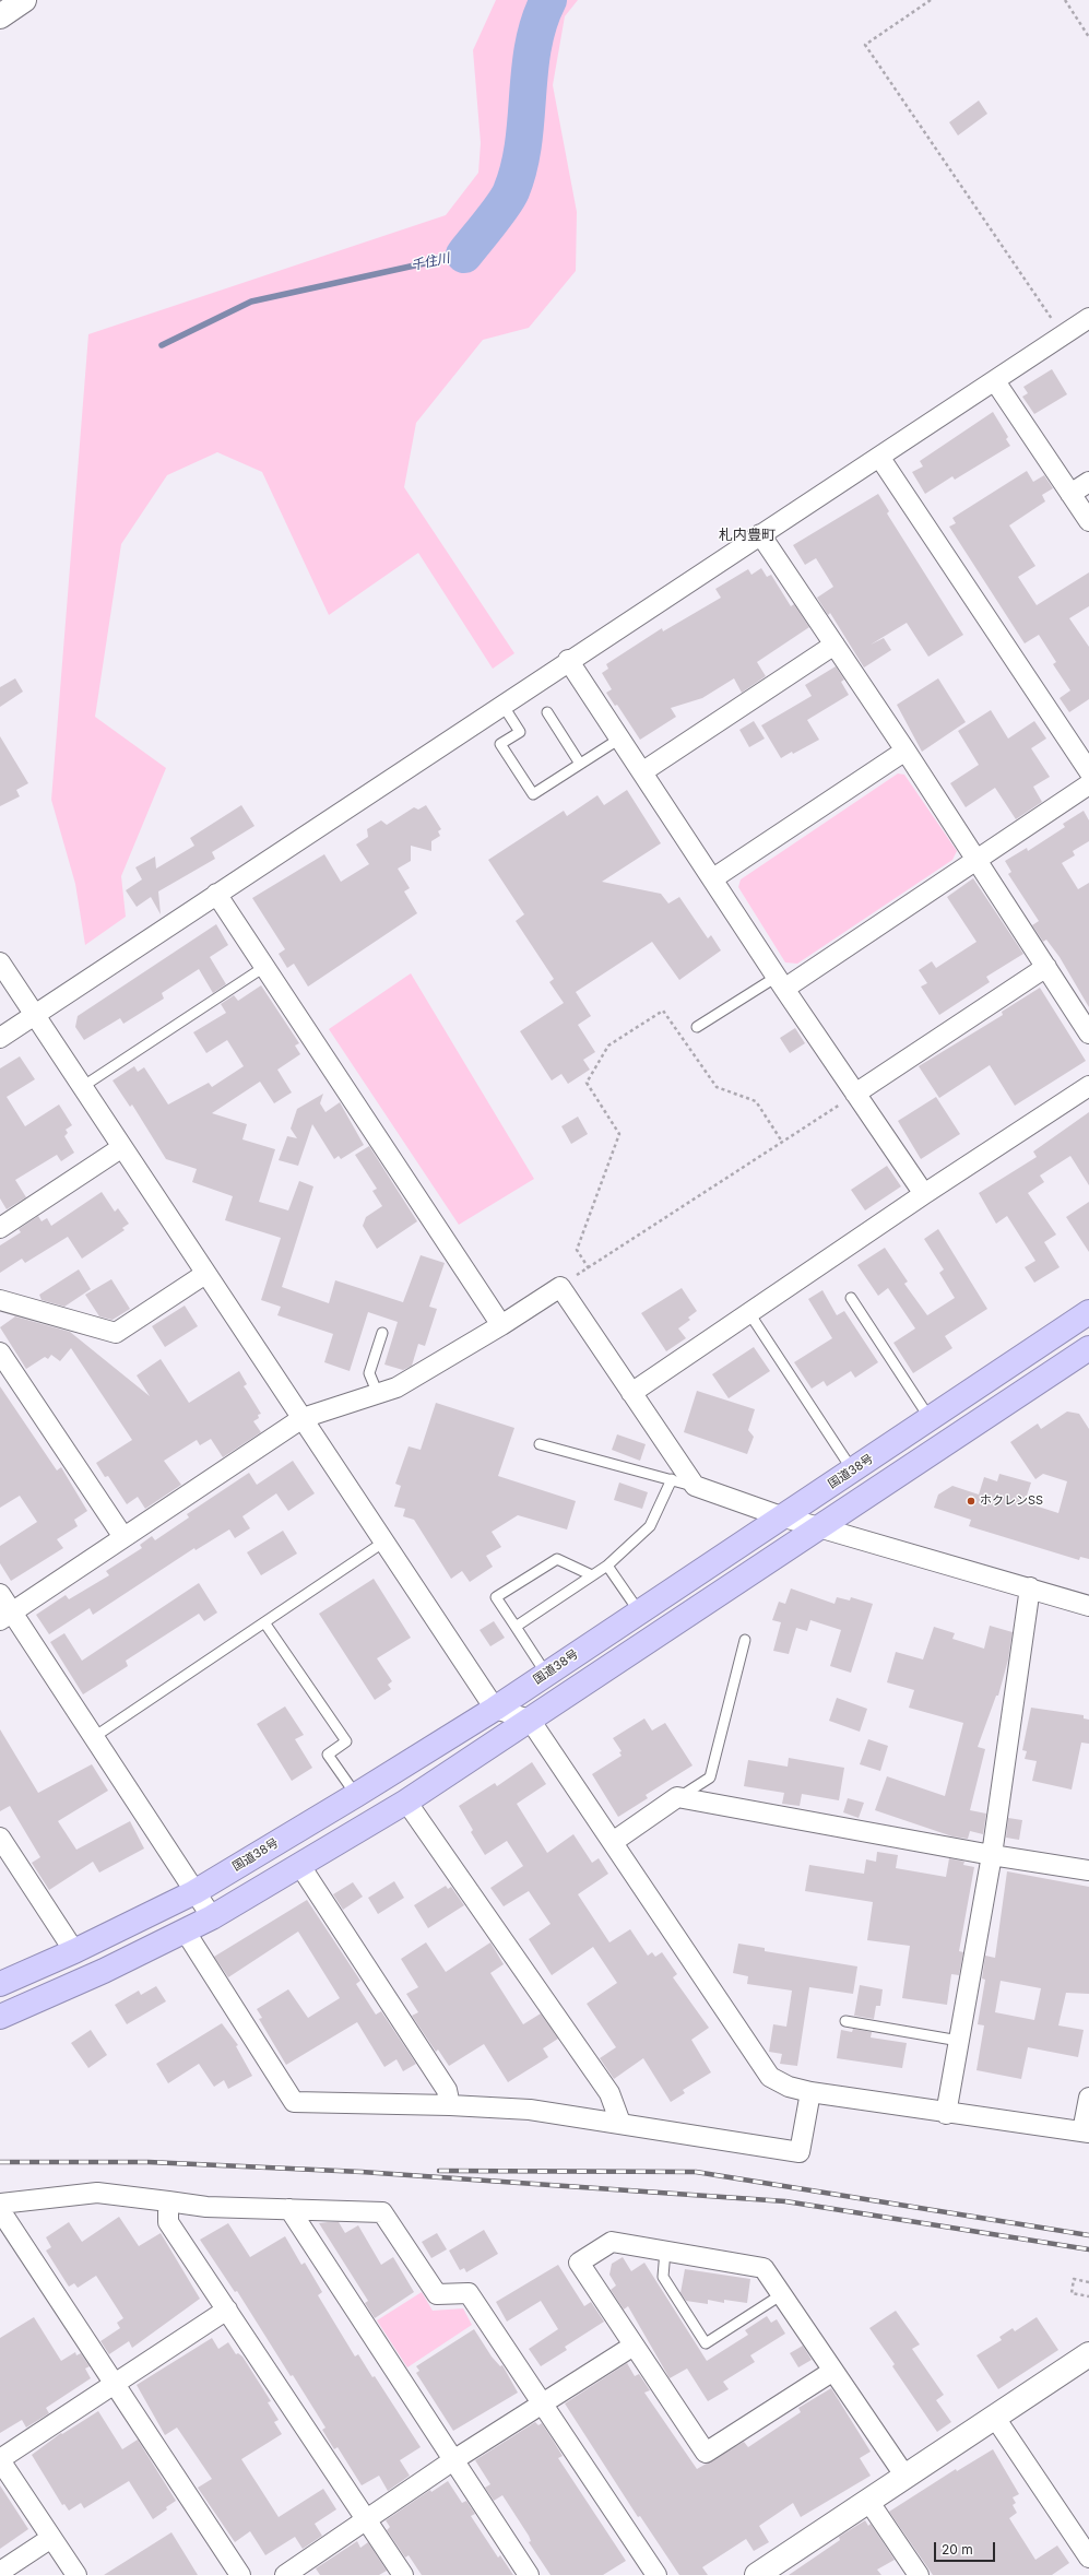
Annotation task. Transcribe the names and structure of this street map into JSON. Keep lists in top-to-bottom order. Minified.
{"streets":{"highway":["国道38号"]},"districts":["札内豊町"],"water":["千住川"],"places":["ホクレンSS"],"scale_bar":"20 m"}
